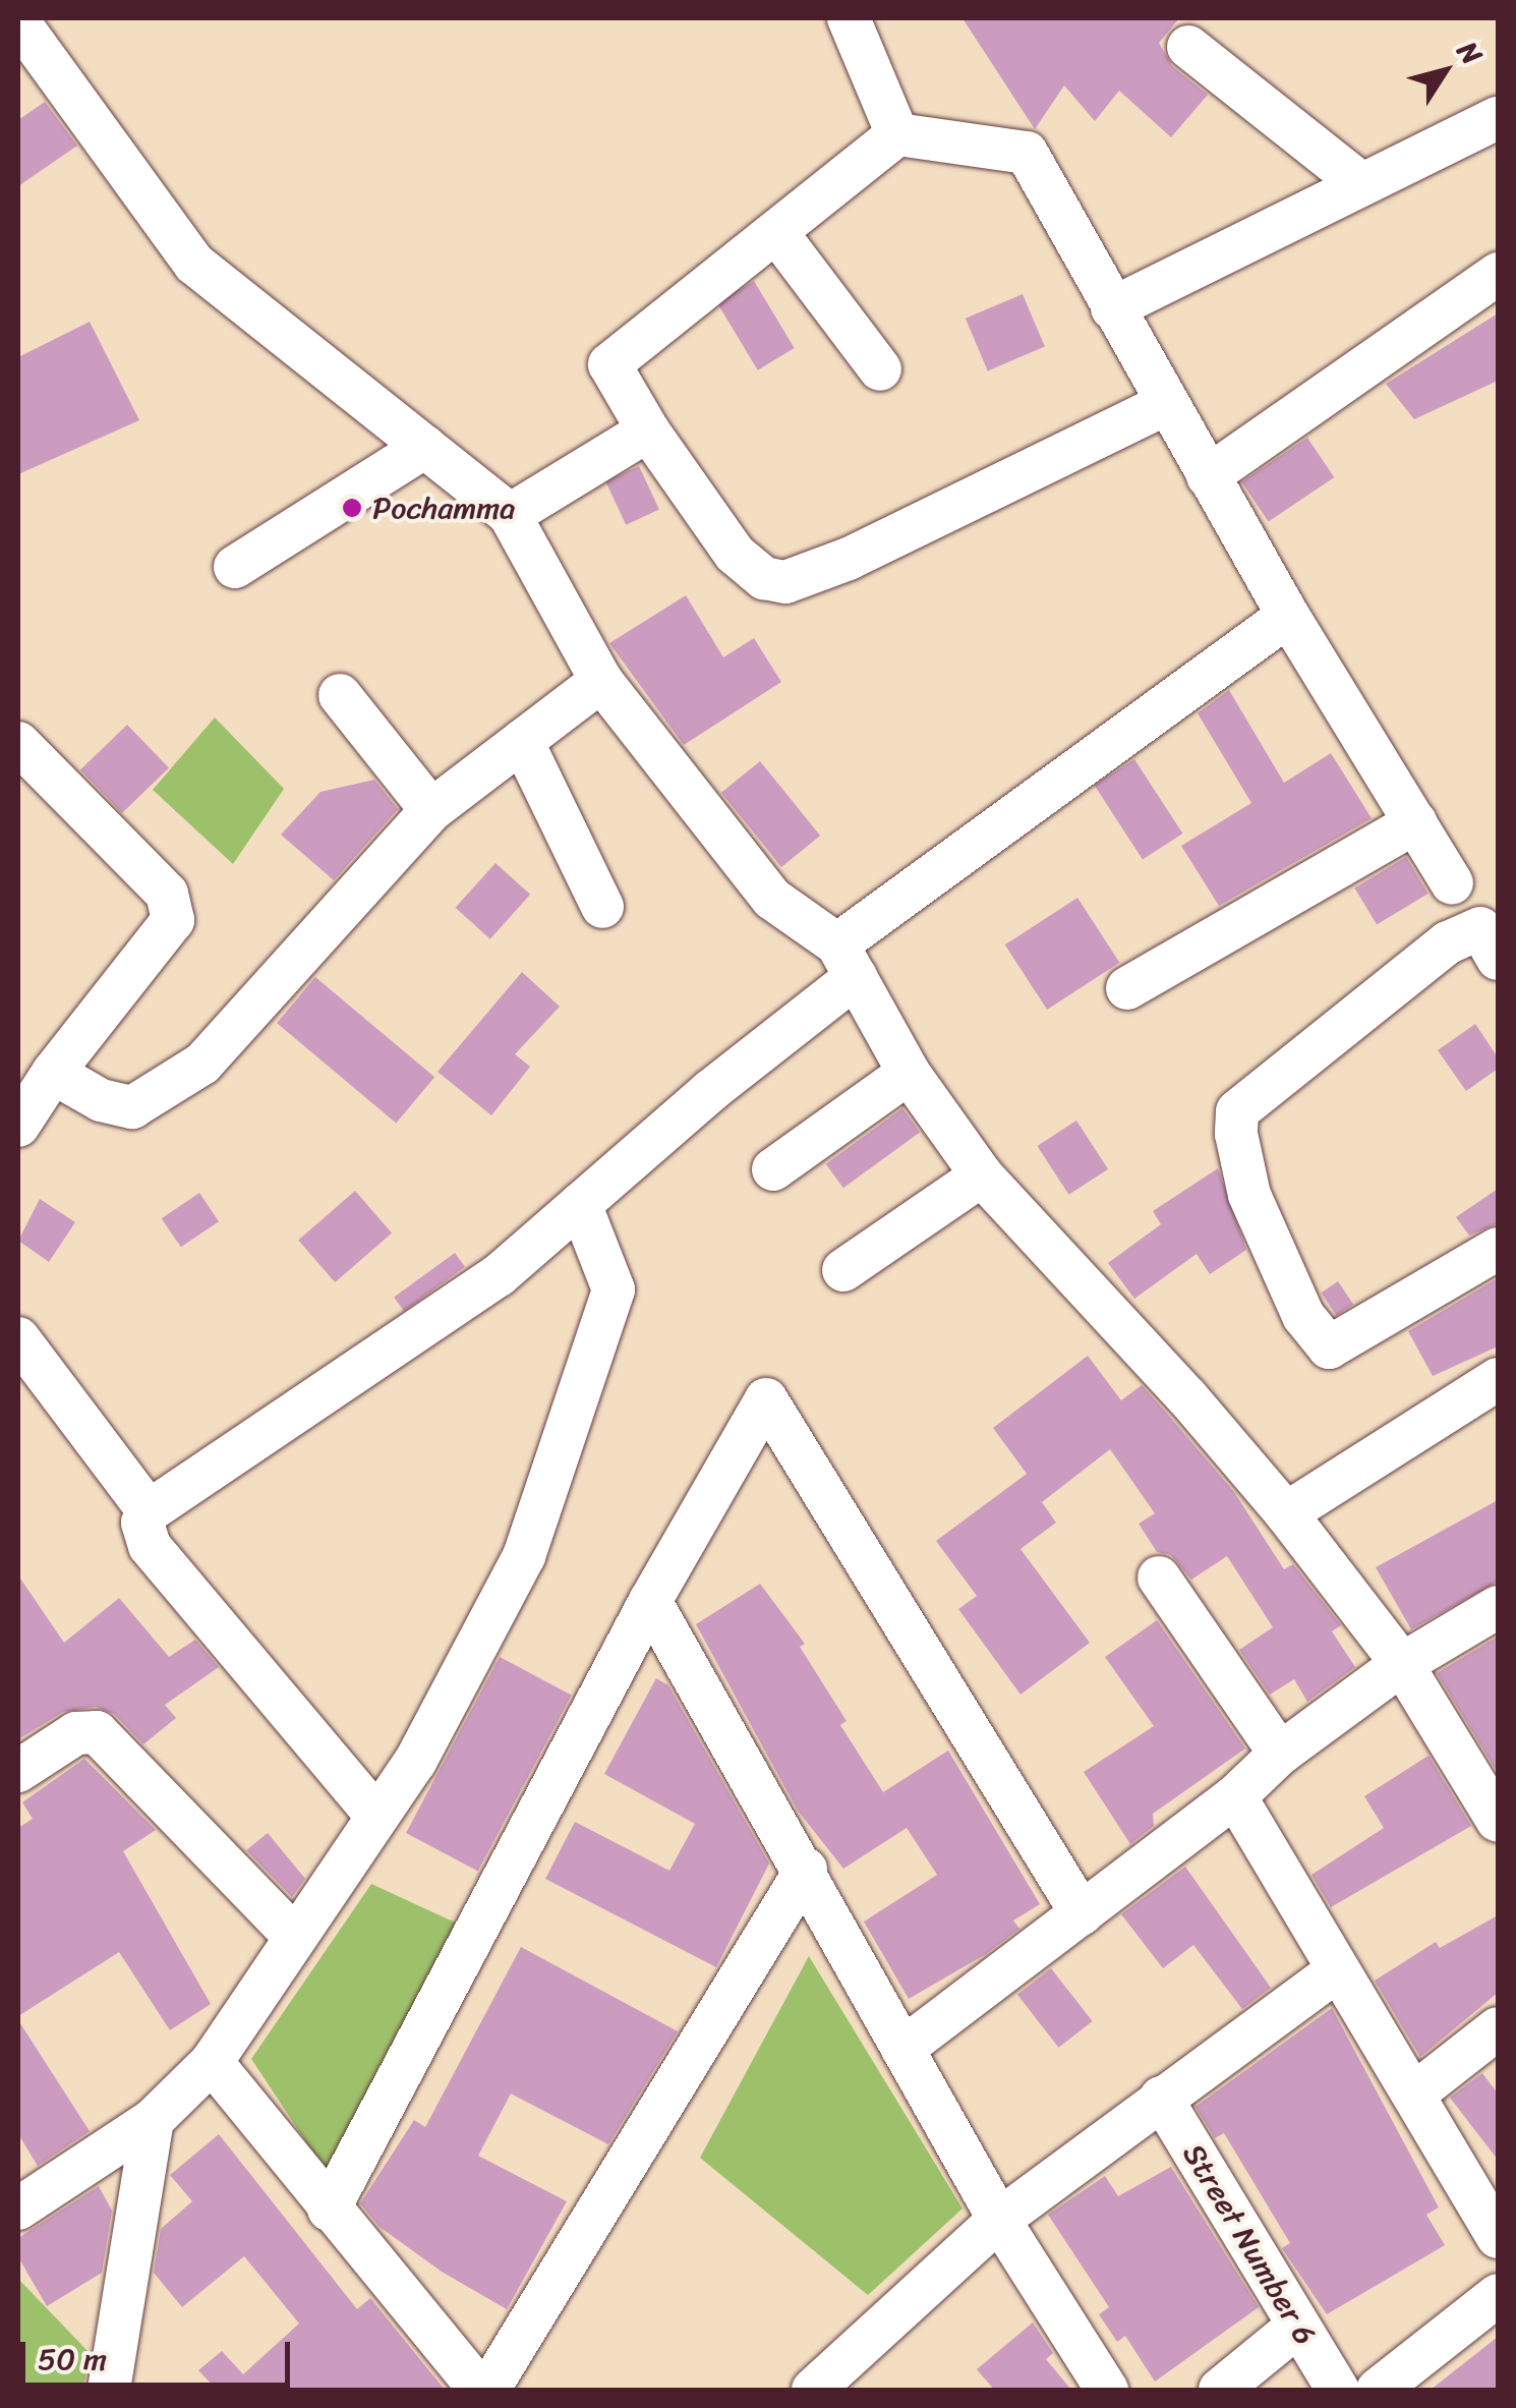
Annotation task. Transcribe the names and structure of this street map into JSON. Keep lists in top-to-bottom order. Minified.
{"streets":{"street":["Street Number 6"]},"places":["Pochamma"],"scale_bar":"50 m","north":"top right"}
